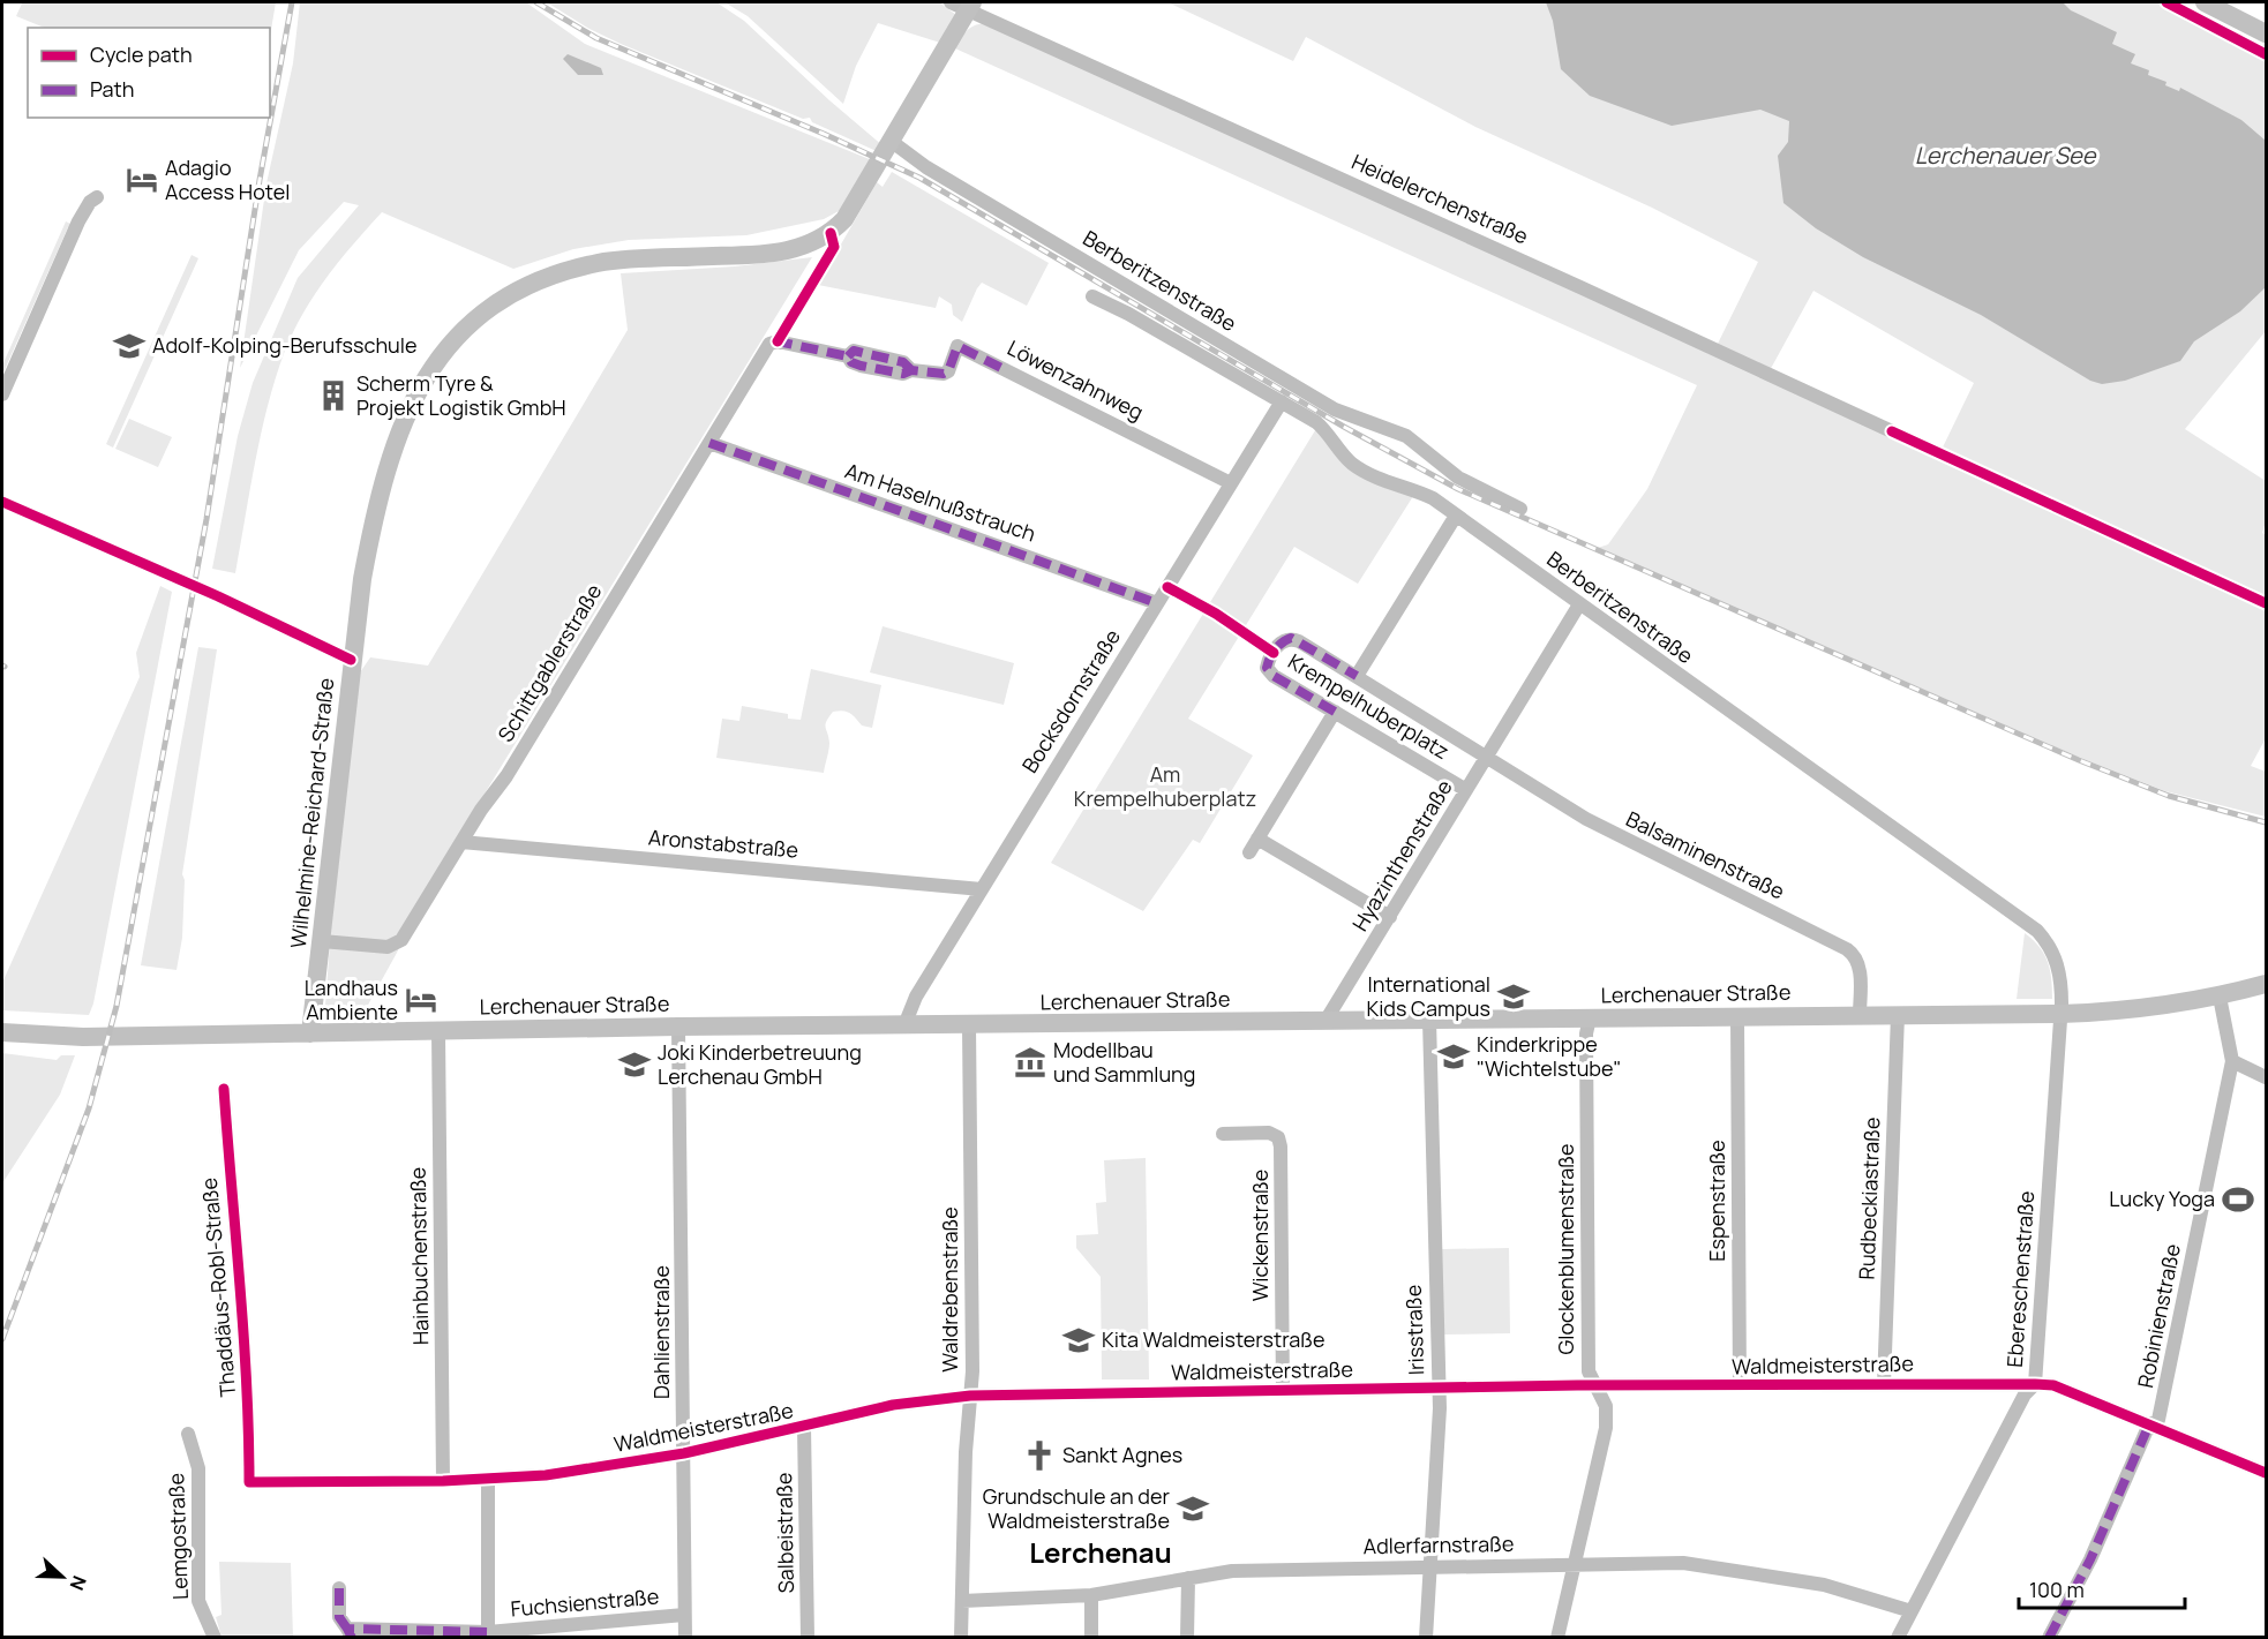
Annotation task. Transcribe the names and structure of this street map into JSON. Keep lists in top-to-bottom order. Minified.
{"streets":{"main road":["Wilhelmine-Reichard-Straße","Lerchenauer Straße"],"street":["Heidelerchenstraße","Berberitzenstraße","Löwenzahnweg","Am Haselnußstrauch","Schittgablerstraße","Bocksdornstraße","Krempelhuberplatz","Aronstabstraße","Hyazinthenstraße","Balsaminenstraße","Rudbeckiastraße","Espenstraße","Wickenstraße","Glockenblumenstraße","Hainbuchenstraße","Ebereschenstraße","Thaddäus-Robl-Straße","Waldrebenstraße","Robinienstraße","Irisstraße","Dahlienstraße","Waldmeisterstraße","Salbeistraße","Lemgostraße","Adlerfarnstraße","Fuchsienstraße"]},"crossings":[["Heidelerchenstraße","Wilhelmine-Reichard-Straße"],["Berberitzenstraße","Bocksdornstraße"],["Berberitzenstraße","Wilhelmine-Reichard-Straße"],["Berberitzenstraße","Hyazinthenstraße"],["Berberitzenstraße","Lerchenauer Straße"],["Berberitzenstraße","Ebereschenstraße"],["Löwenzahnweg","Schittgablerstraße"],["Löwenzahnweg","Bocksdornstraße"],["Am Haselnußstrauch","Schittgablerstraße"],["Am Haselnußstrauch","Bocksdornstraße"],["Schittgablerstraße","Wilhelmine-Reichard-Straße"],["Schittgablerstraße","Aronstabstraße"],["Bocksdornstraße","Aronstabstraße"],["Bocksdornstraße","Lerchenauer Straße"],["Krempelhuberplatz","Hyazinthenstraße"],["Krempelhuberplatz","Balsaminenstraße"],["Wilhelmine-Reichard-Straße","Lerchenauer Straße"],["Hyazinthenstraße","Balsaminenstraße"],["Hyazinthenstraße","Lerchenauer Straße"],["Balsaminenstraße","Lerchenauer Straße"],["Lerchenauer Straße","Rudbeckiastraße"],["Lerchenauer Straße","Espenstraße"],["Lerchenauer Straße","Glockenblumenstraße"],["Lerchenauer Straße","Hainbuchenstraße"],["Lerchenauer Straße","Ebereschenstraße"],["Lerchenauer Straße","Waldrebenstraße"],["Lerchenauer Straße","Irisstraße"],["Lerchenauer Straße","Dahlienstraße"],["Rudbeckiastraße","Waldmeisterstraße"],["Espenstraße","Waldmeisterstraße"],["Wickenstraße","Waldmeisterstraße"],["Glockenblumenstraße","Waldmeisterstraße"],["Glockenblumenstraße","Adlerfarnstraße"],["Hainbuchenstraße","Waldmeisterstraße"],["Ebereschenstraße","Waldmeisterstraße"],["Ebereschenstraße","Adlerfarnstraße"],["Thaddäus-Robl-Straße","Waldmeisterstraße"],["Waldrebenstraße","Waldmeisterstraße"],["Waldrebenstraße","Adlerfarnstraße"],["Robinienstraße","Waldmeisterstraße"],["Irisstraße","Waldmeisterstraße"],["Irisstraße","Adlerfarnstraße"],["Dahlienstraße","Waldmeisterstraße"],["Dahlienstraße","Fuchsienstraße"],["Waldmeisterstraße","Salbeistraße"]],"districts":["Lerchenau"],"water":["Lerchenauer See"],"parks":["Am Krempelhuberplatz"],"places":{"hotel":["Adagio Access Hotel","Landhaus Ambiente"],"school or university":["Adolf-Kolping-Berufsschule","International Kids Campus","Kinderkrippe \"Wichtelstube\"","Joki Kinderbetreuung Lerchenau GmbH","Kita Waldmeisterstraße","Grundschule an der Waldmeisterstraße"],"building":["Scherm Tyre & Projekt Logistik GmbH"],"museum":["Modellbau und Sammlung"],"sports":["Lucky Yoga"],"church":["Sankt Agnes"]},"legend":["Cycle path","Path"],"scale_bar":"100 m","north":"right"}
